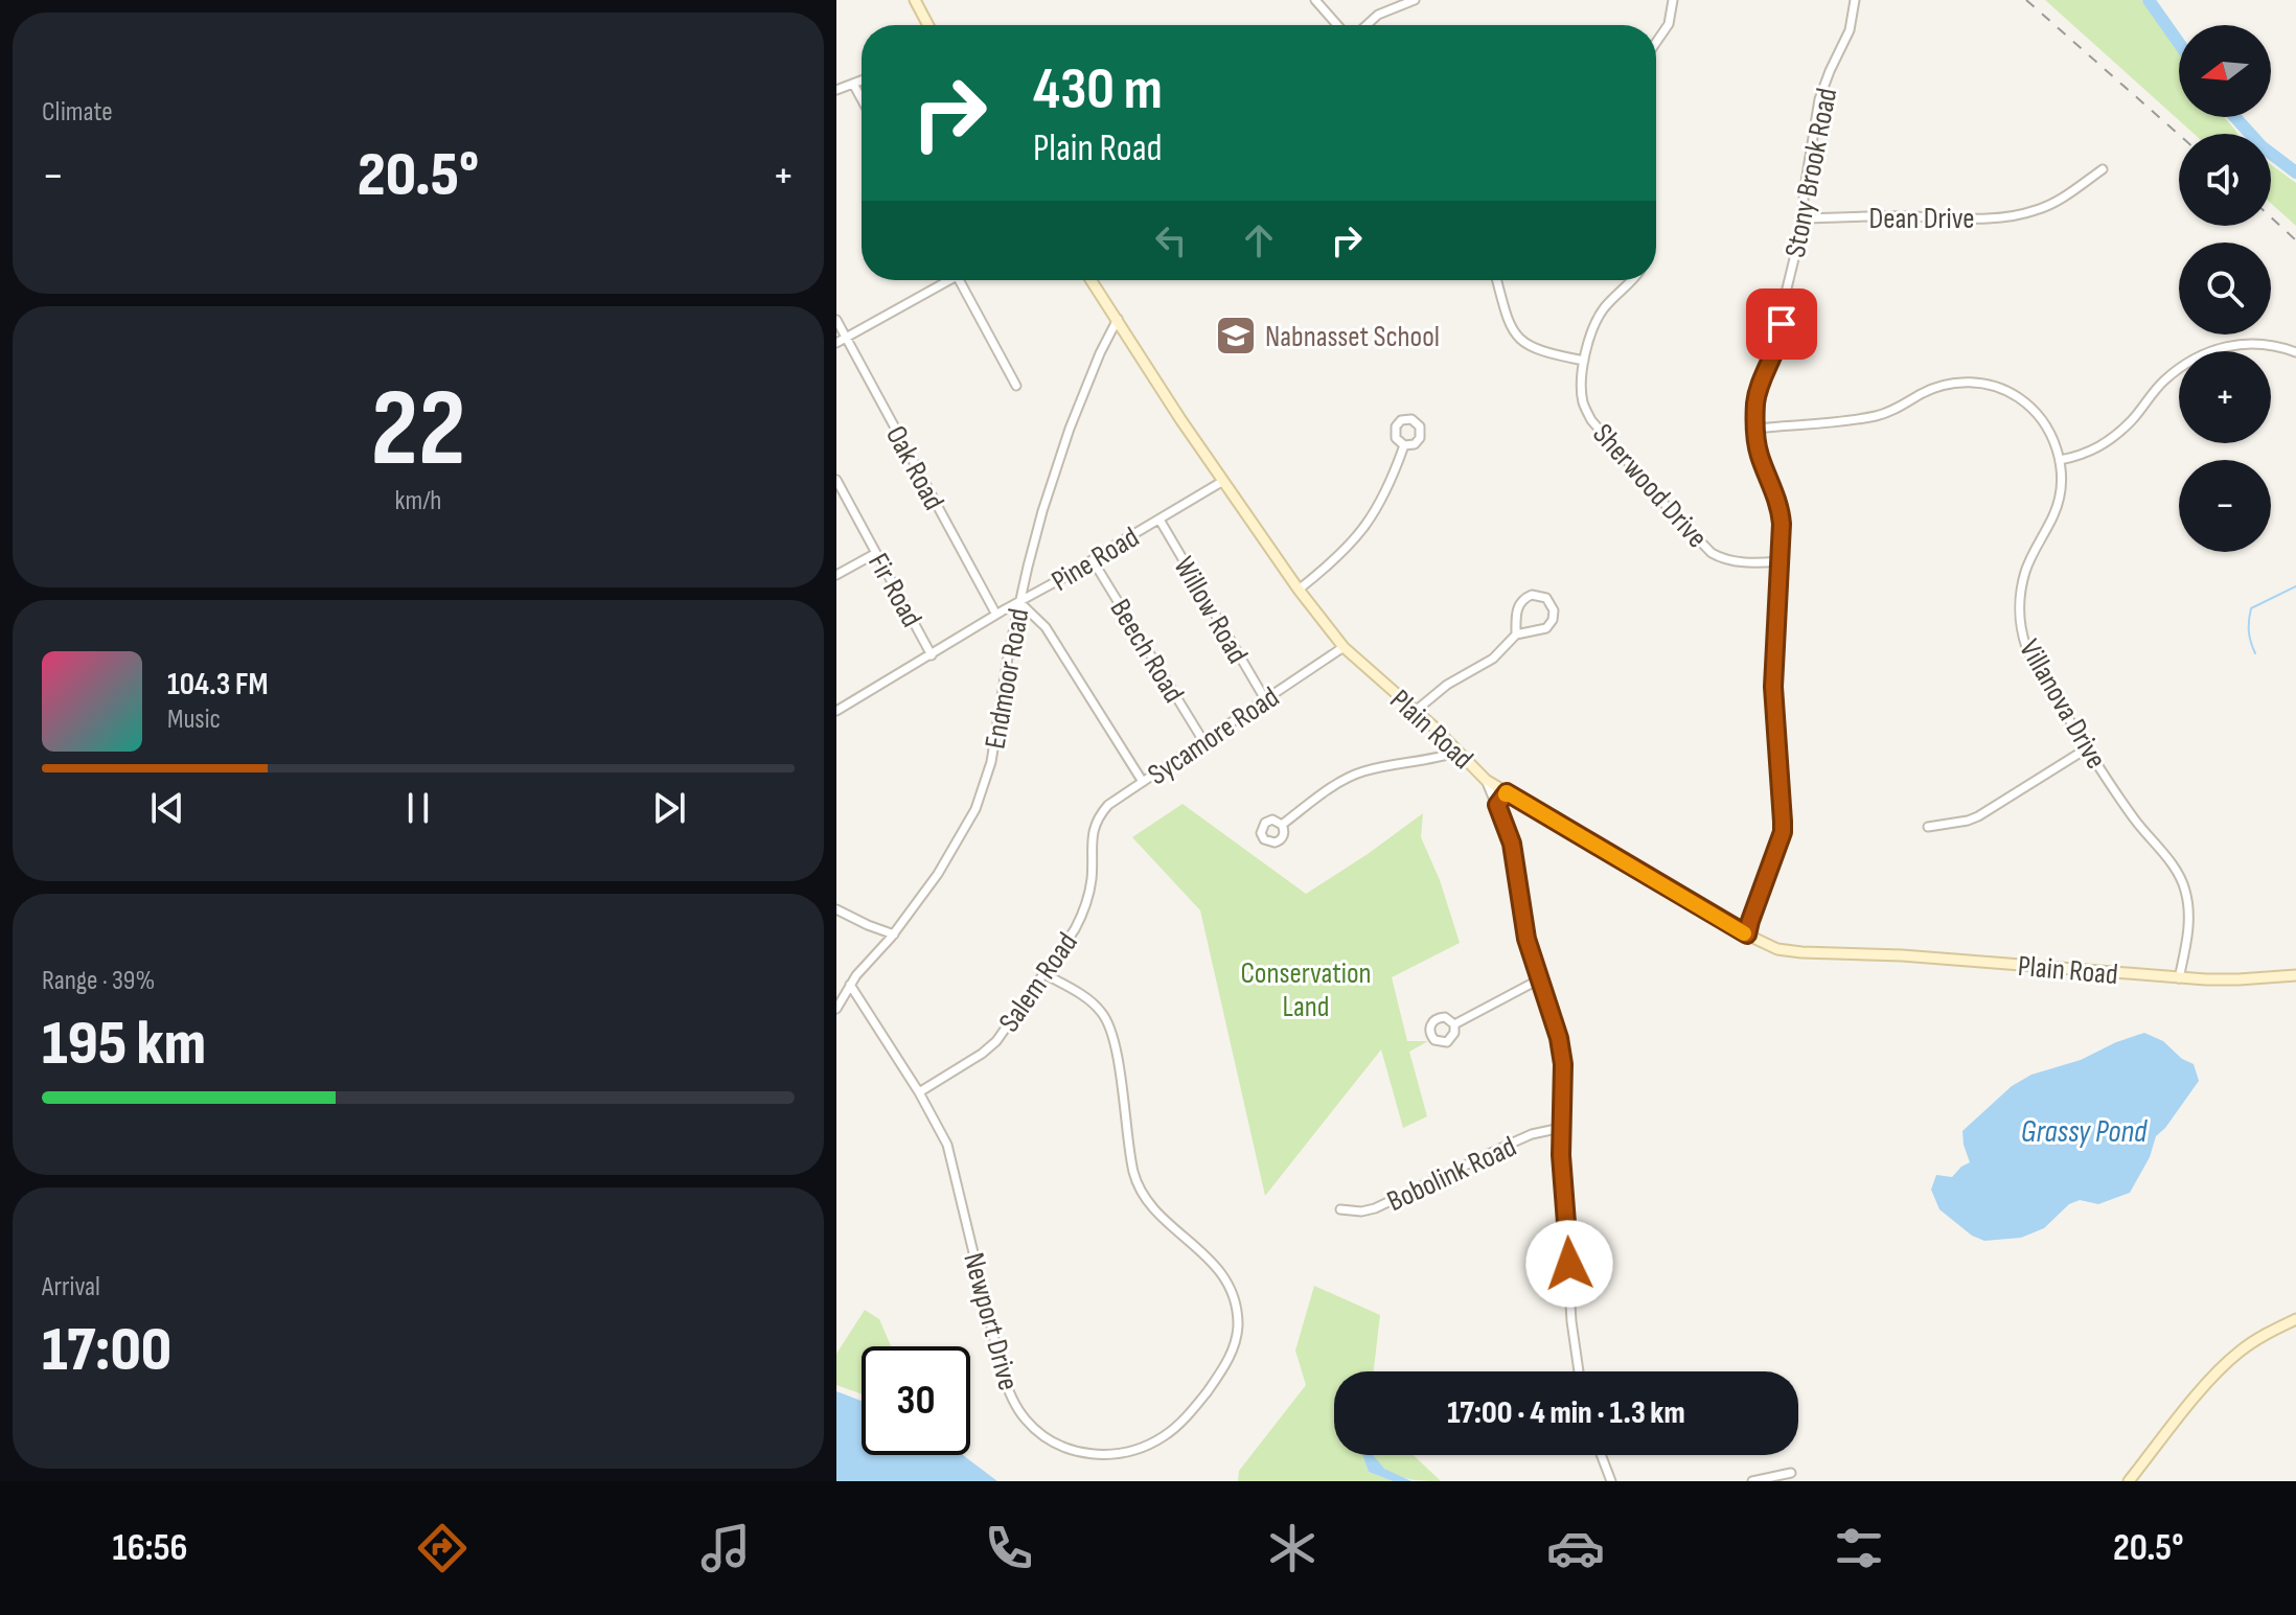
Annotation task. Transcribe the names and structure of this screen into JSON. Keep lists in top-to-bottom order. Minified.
{"streets":{"main road":["Plain Road"],"street":["Stony Brook Road","Dean Drive","Oak Road","Sherwood Drive","Pine Road","Fir Road","Willow Road","Beech Road","Endmoor Road","Villanova Drive","Sycamore Road","Salem Road","Bobolink Road","Newport Drive"]},"crossings":[["Stony Brook Road","Dean Drive"],["Stony Brook Road","Sherwood Drive"],["Stony Brook Road","Villanova Drive"],["Stony Brook Road","Plain Road"],["Oak Road","Pine Road"],["Pine Road","Fir Road"],["Pine Road","Willow Road"],["Pine Road","Beech Road"],["Pine Road","Endmoor Road"],["Pine Road","Plain Road"],["Willow Road","Sycamore Road"],["Beech Road","Sycamore Road"],["Endmoor Road","Plain Road"],["Endmoor Road","Newport Drive"],["Villanova Drive","Plain Road"],["Plain Road","Sycamore Road"],["Sycamore Road","Salem Road"],["Salem Road","Newport Drive"]],"water":["Grassy Pond"],"parks":["Conservation Land"],"places":{"school or university":["Nabnasset School"]},"north":"left","page":{"tile":["Climate",["22","km/h"],["Range · 39%","195 km"],["Arrival","17:00"]],"map_buttons":["+","−"],"turn":["430 m","Plain Road"],"heat":["−","20.5°","+"],"song":["104.3 FM","Music"],"limit":"30","trip":"17:00 · 4 min · 1.3 km","tabs":["16:56","20.5°"]}}
